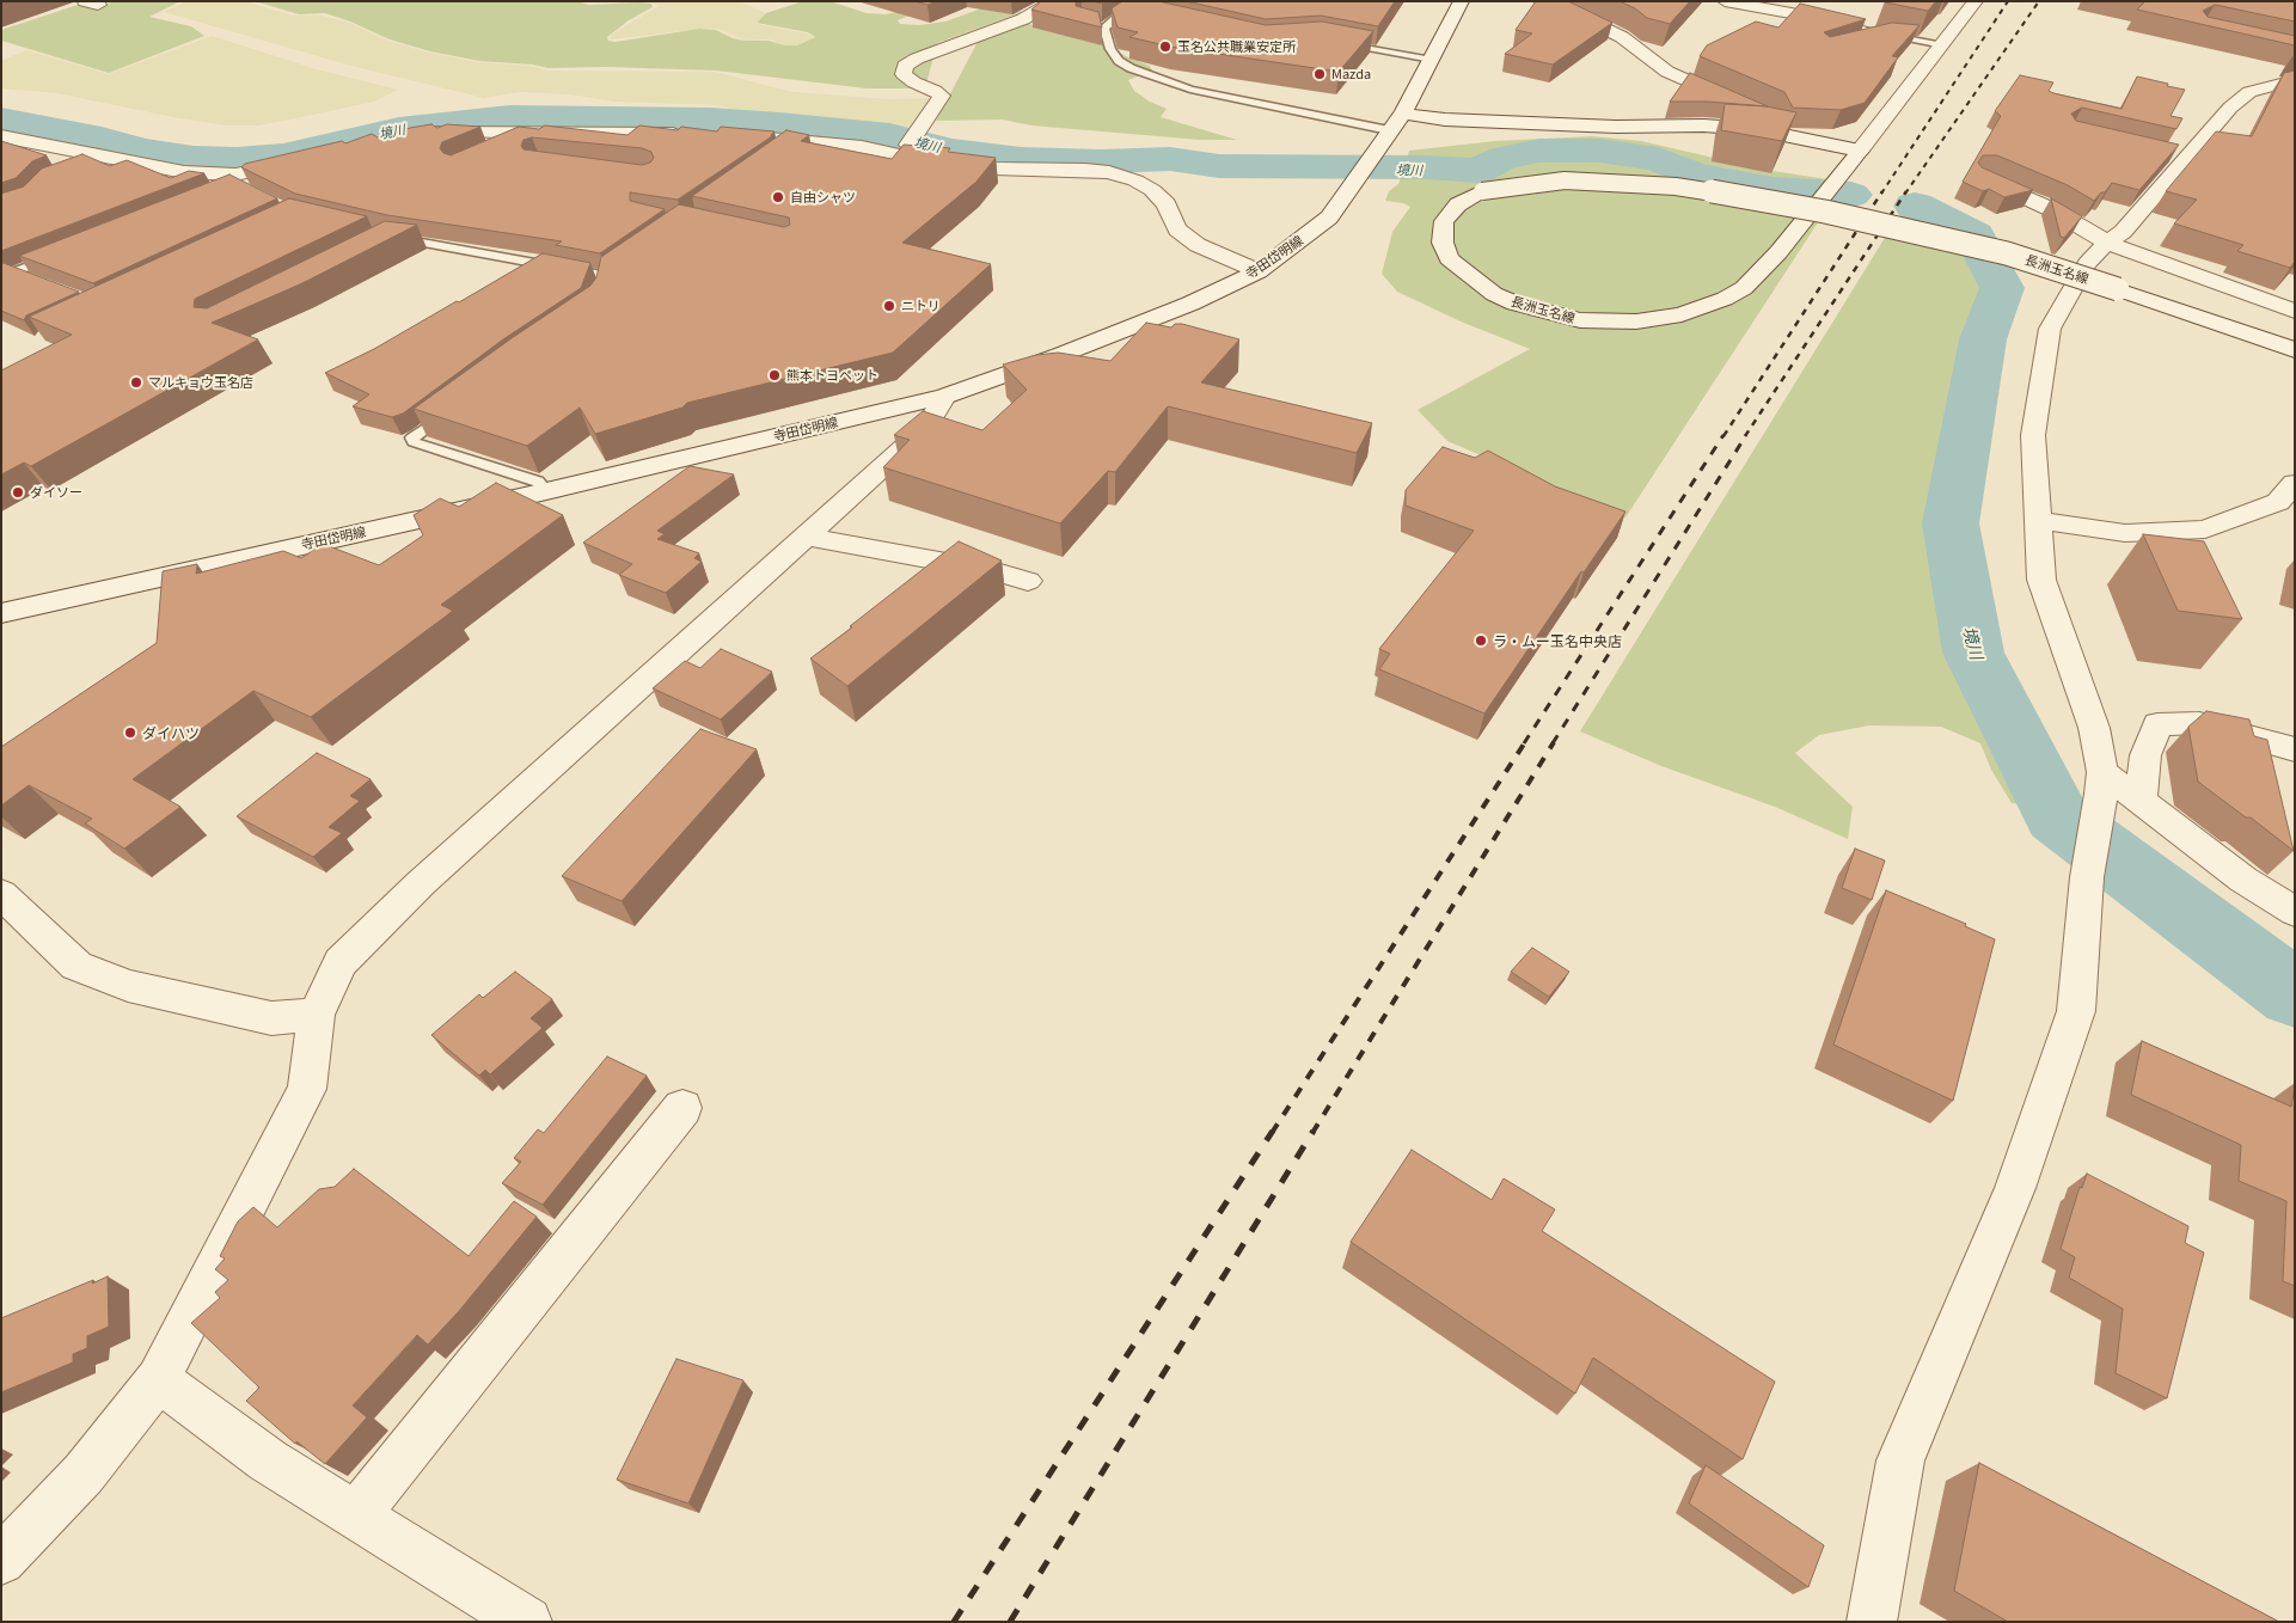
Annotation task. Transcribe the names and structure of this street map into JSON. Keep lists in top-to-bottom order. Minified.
{"streets":{"street":["寺田岱明線","長洲玉名線"]},"water":["境川"],"places":["玉名公共職業安定所","Mazda","自由シャツ","ニトリ","熊本トヨペット","マルキョウ玉名店","ダイソー","ラ・ムー玉名中央店","ダイハツ"]}
